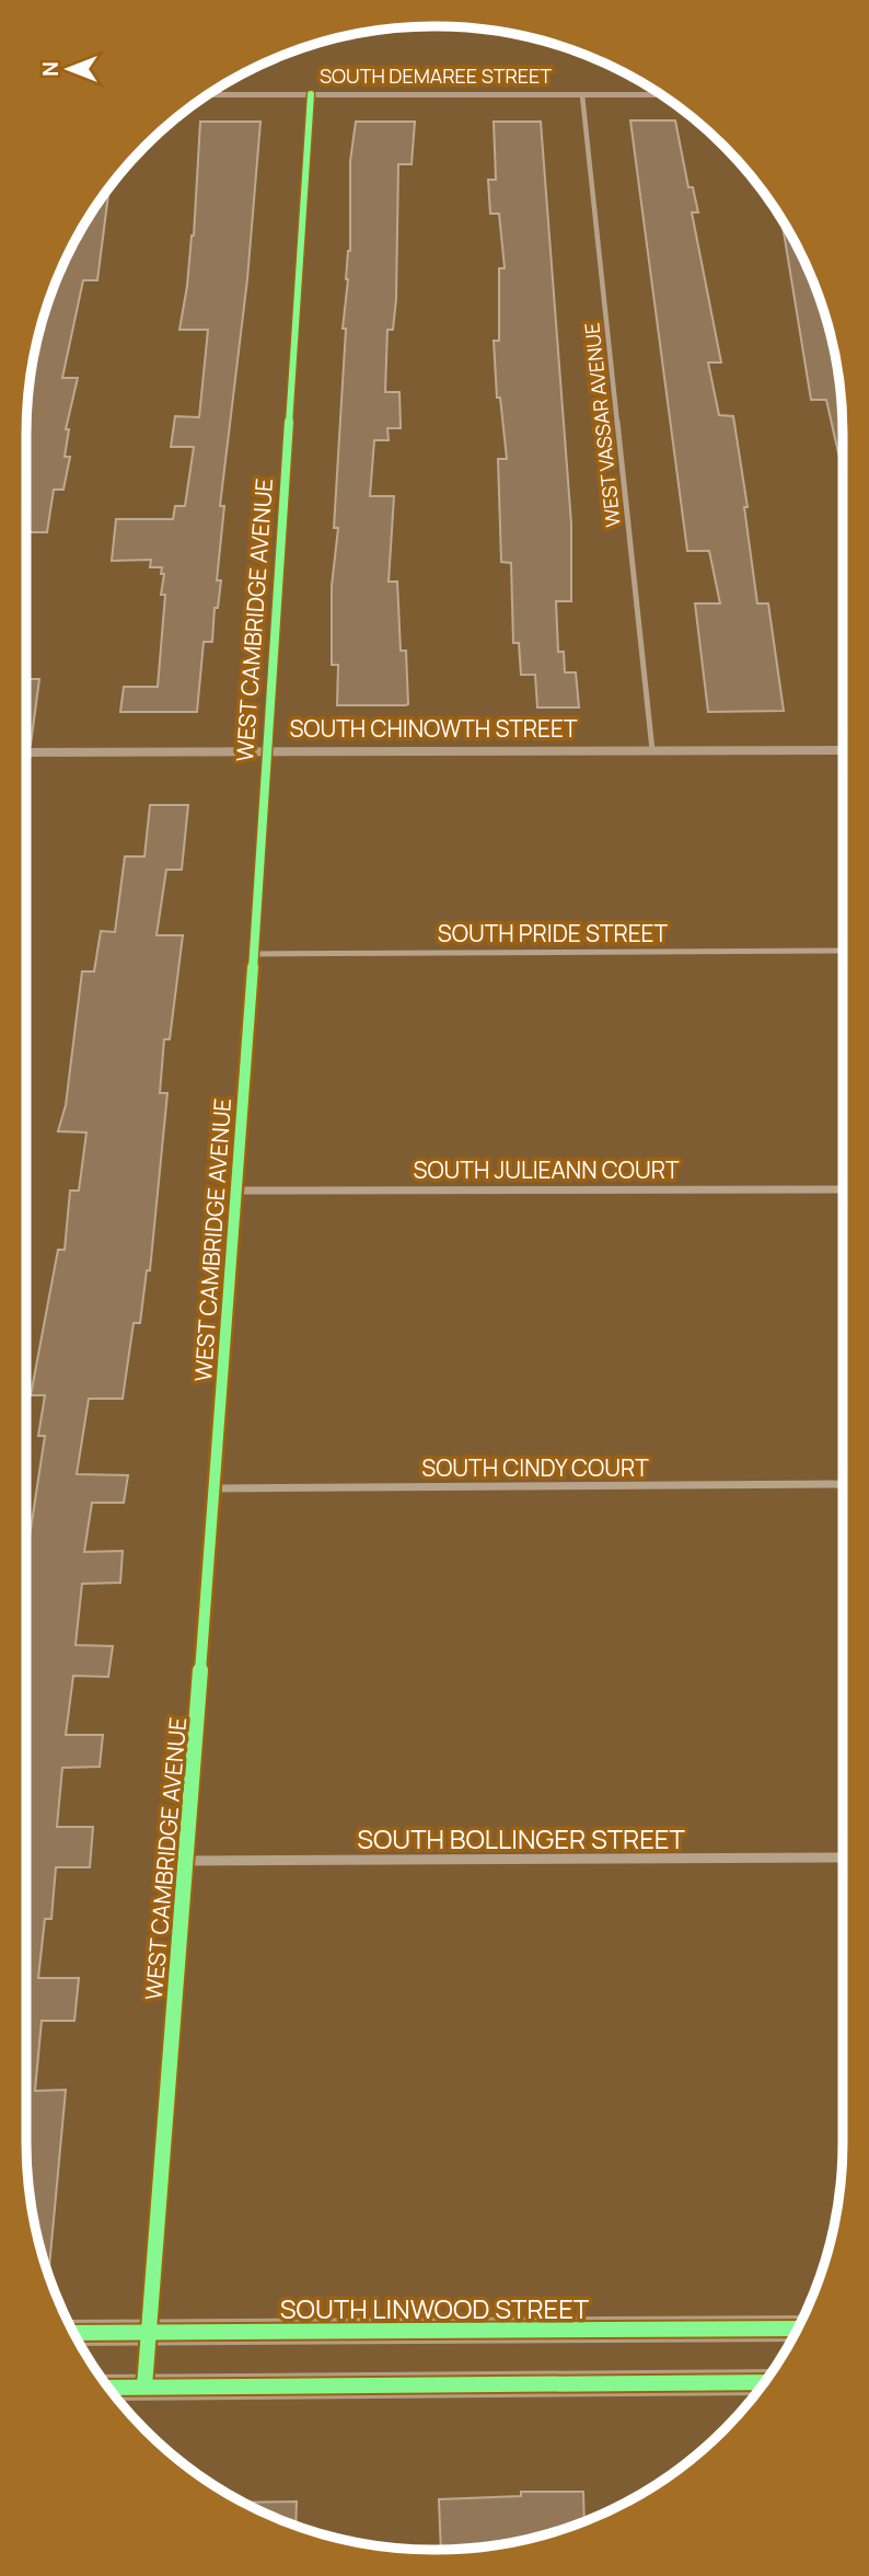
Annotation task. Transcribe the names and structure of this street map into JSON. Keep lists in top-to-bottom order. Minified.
{"streets":{"street":["SOUTH DEMAREE STREET","WEST VASSAR AVENUE","WEST CAMBRIDGE AVENUE","SOUTH CHINOWTH STREET","SOUTH PRIDE STREET","SOUTH JULIEANN COURT","SOUTH CINDY COURT","SOUTH BOLLINGER STREET","SOUTH LINWOOD STREET"]},"crossings":[["SOUTH DEMAREE STREET","WEST VASSAR AVENUE"],["SOUTH DEMAREE STREET","WEST CAMBRIDGE AVENUE"],["WEST VASSAR AVENUE","SOUTH CHINOWTH STREET"],["WEST CAMBRIDGE AVENUE","SOUTH CHINOWTH STREET"],["WEST CAMBRIDGE AVENUE","SOUTH PRIDE STREET"],["WEST CAMBRIDGE AVENUE","SOUTH JULIEANN COURT"],["WEST CAMBRIDGE AVENUE","SOUTH CINDY COURT"],["WEST CAMBRIDGE AVENUE","SOUTH BOLLINGER STREET"],["WEST CAMBRIDGE AVENUE","SOUTH LINWOOD STREET"]],"north":"left"}
